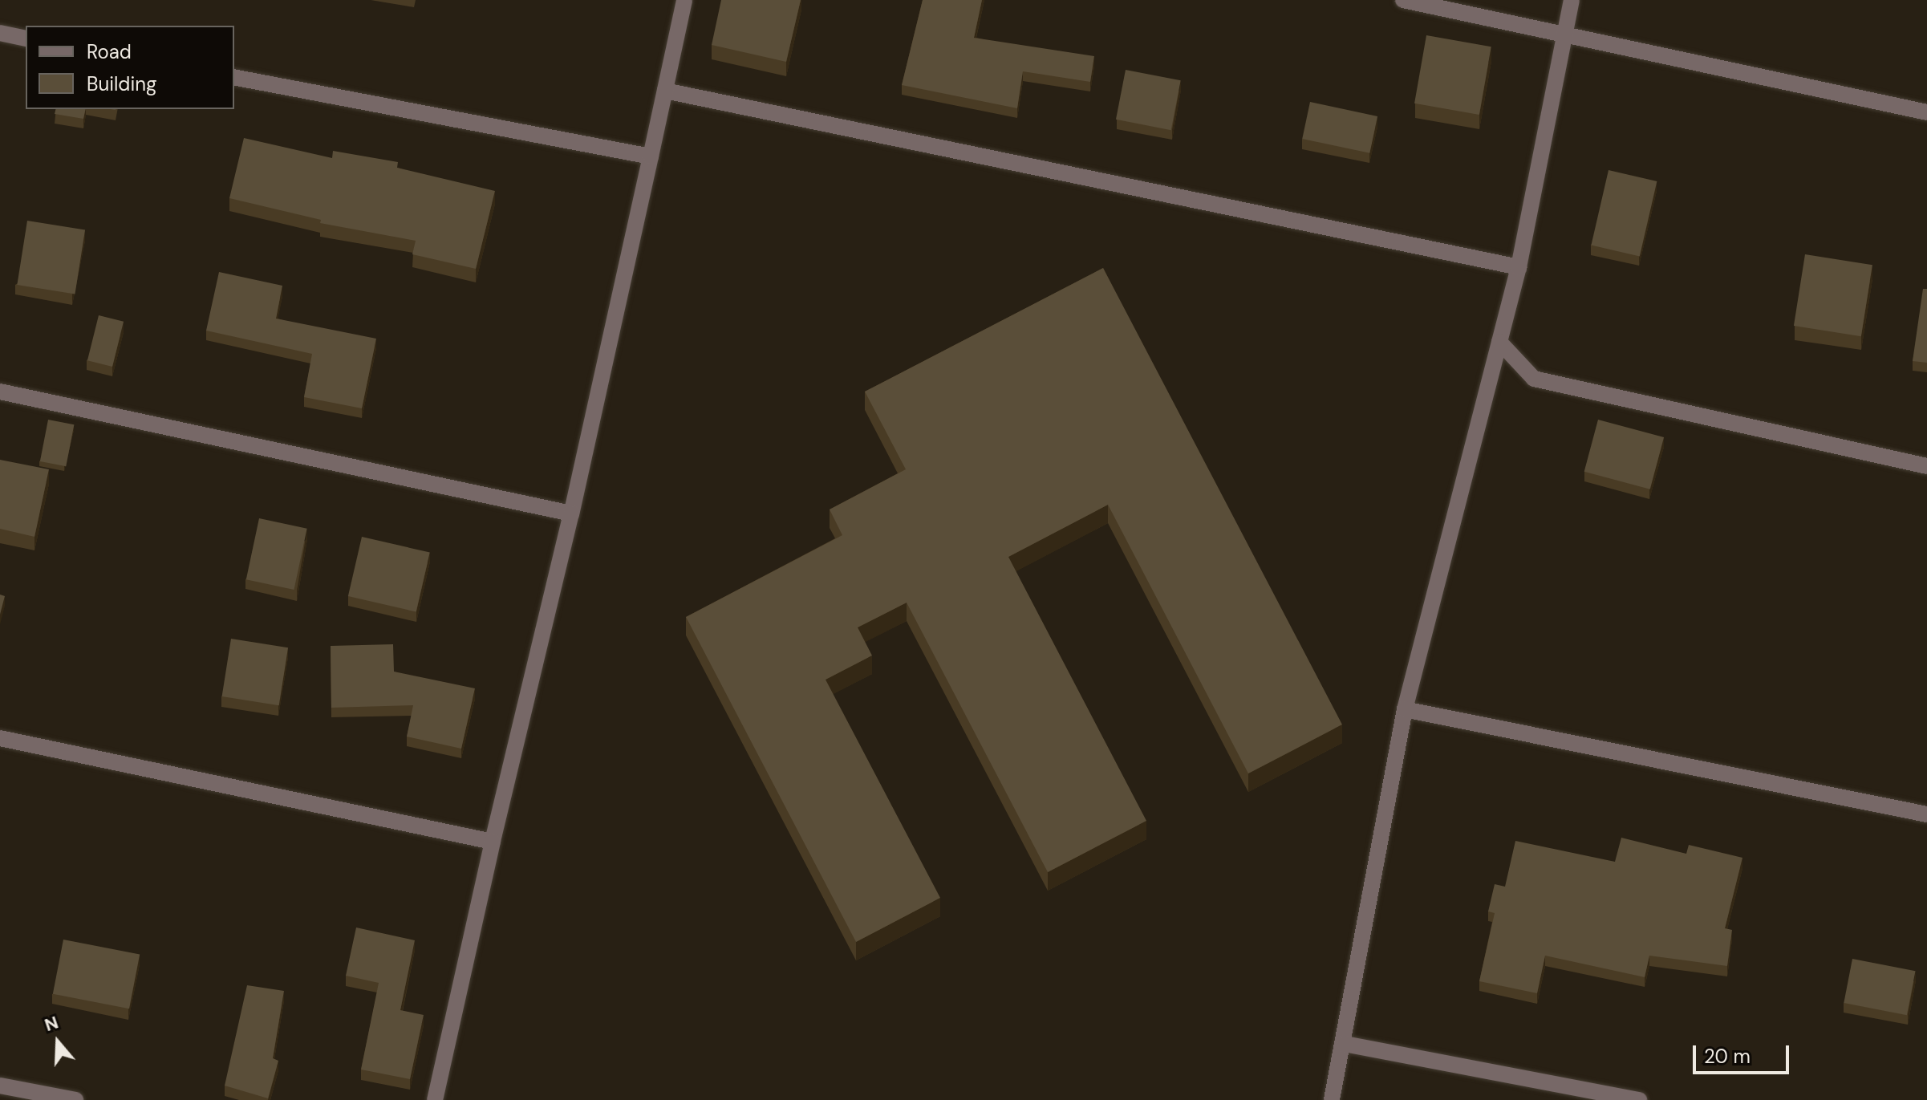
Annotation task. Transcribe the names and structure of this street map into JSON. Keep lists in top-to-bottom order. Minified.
{"legend":["Road","Building"],"scale_bar":"20 m","north":"top"}
